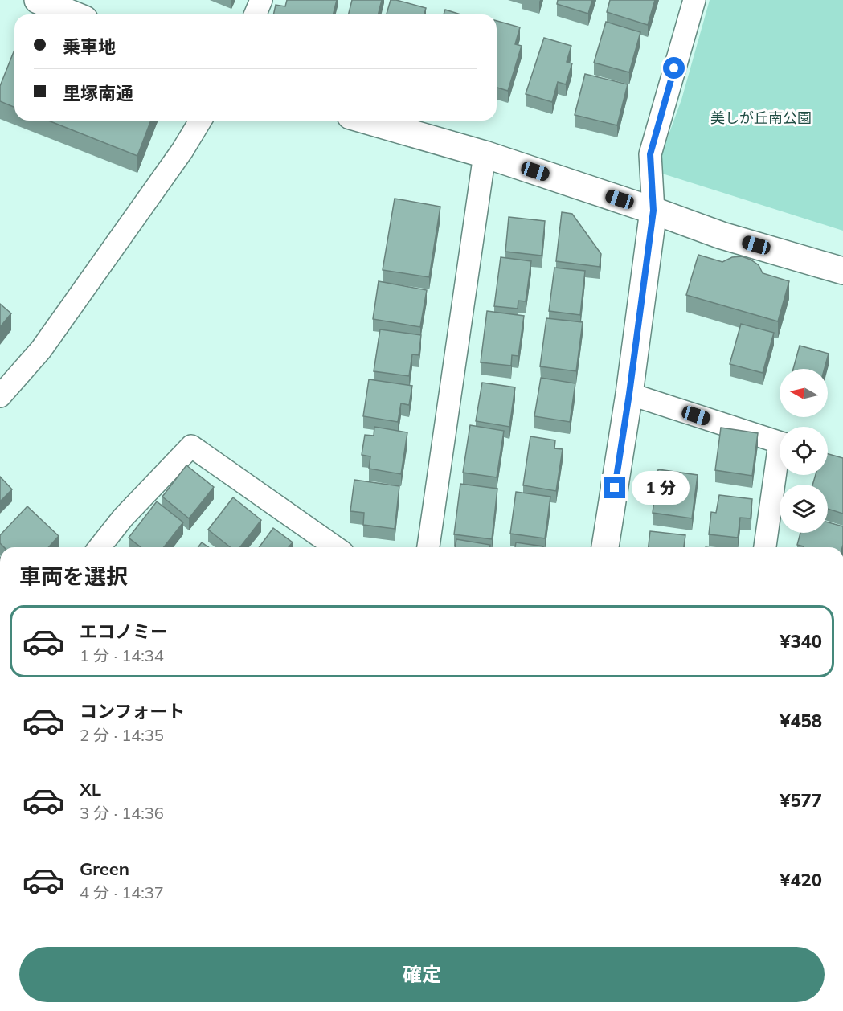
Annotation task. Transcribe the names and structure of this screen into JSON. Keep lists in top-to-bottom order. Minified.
{"parks":["美しが丘南公園"],"north":"left","page":{"banner":["乗車地","里塚南通"],"bubble":"1 分","heading":"車両を選択","list":[{"name":"エコノミー","note":"1 分 · 14:34","value":"¥340"},{"name":"コンフォート","note":"2 分 · 14:35","value":"¥458"},{"name":"XL","note":"3 分 · 14:36","value":"¥577"},{"name":"Green","note":"4 分 · 14:37","value":"¥420"}],"buttons":"確定"}}
